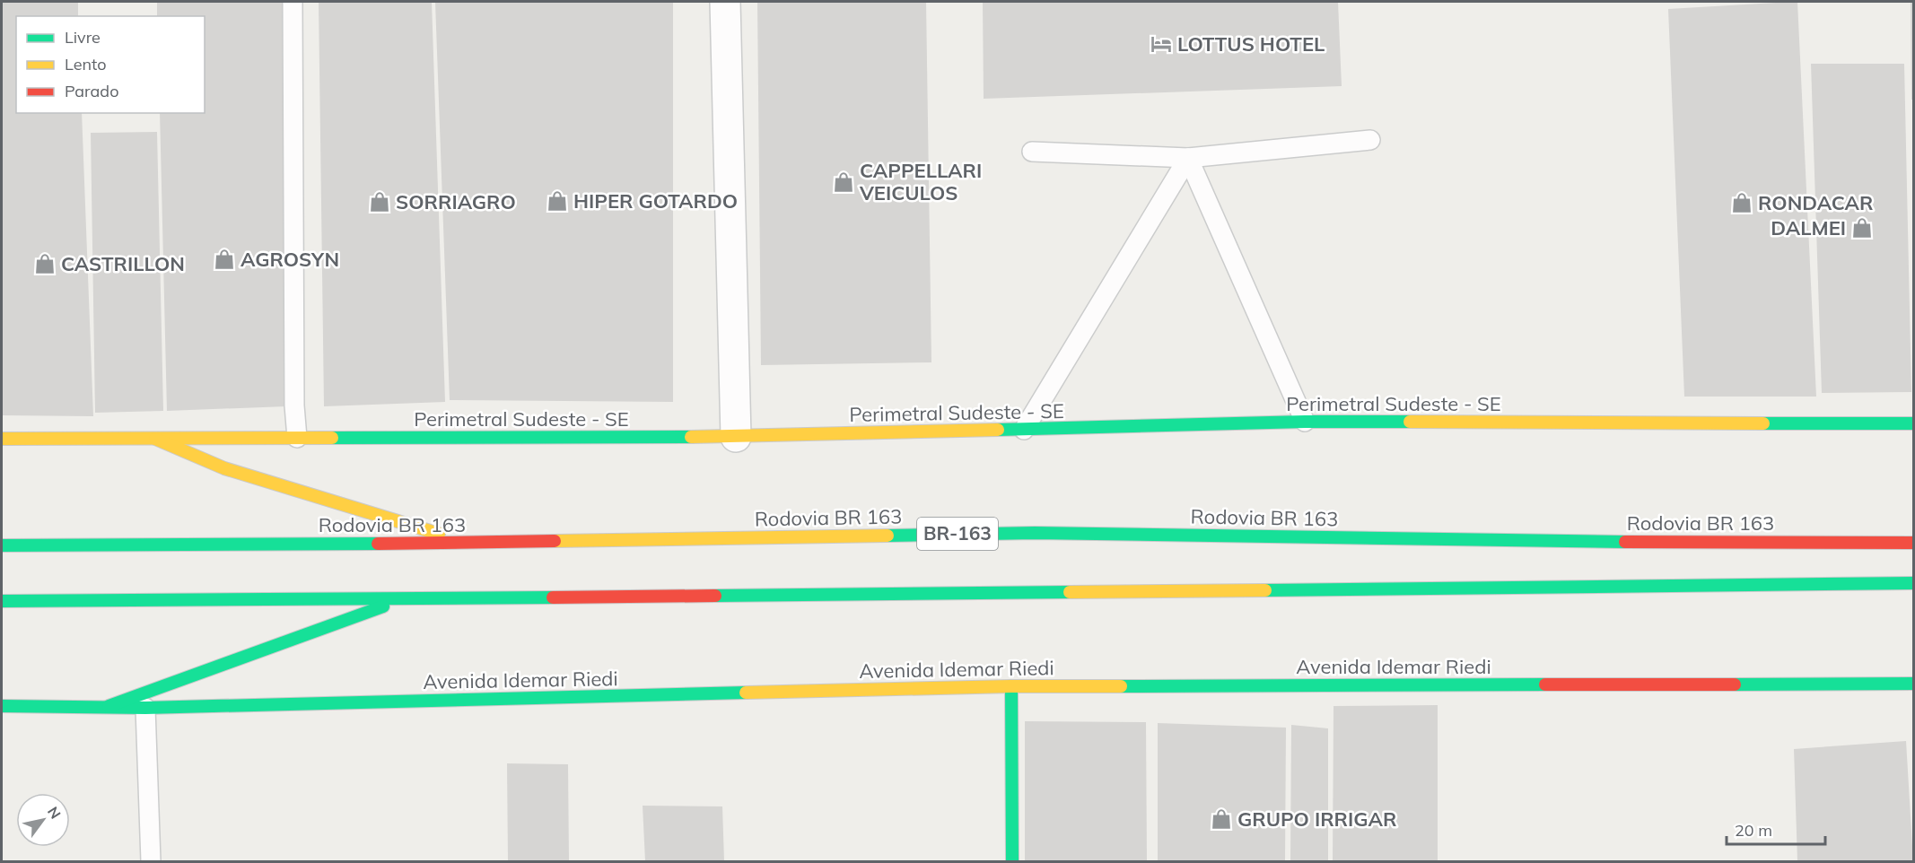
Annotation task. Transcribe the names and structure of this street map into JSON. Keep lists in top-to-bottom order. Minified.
{"streets":{"main road":["Perimetral Sudeste - SE","Rodovia BR 163","BR-163","Avenida Idemar Riedi"]},"places":{"hotel":["LOTTUS HOTEL"],"shop":["CAPPELLARI VEICULOS","HIPER GOTARDO","SORRIAGRO","RONDACAR","DALMEI","AGROSYN","CASTRILLON","GRUPO IRRIGAR"]},"legend":["Livre","Lento","Parado"],"scale_bar":"20 m","north":"top right"}
